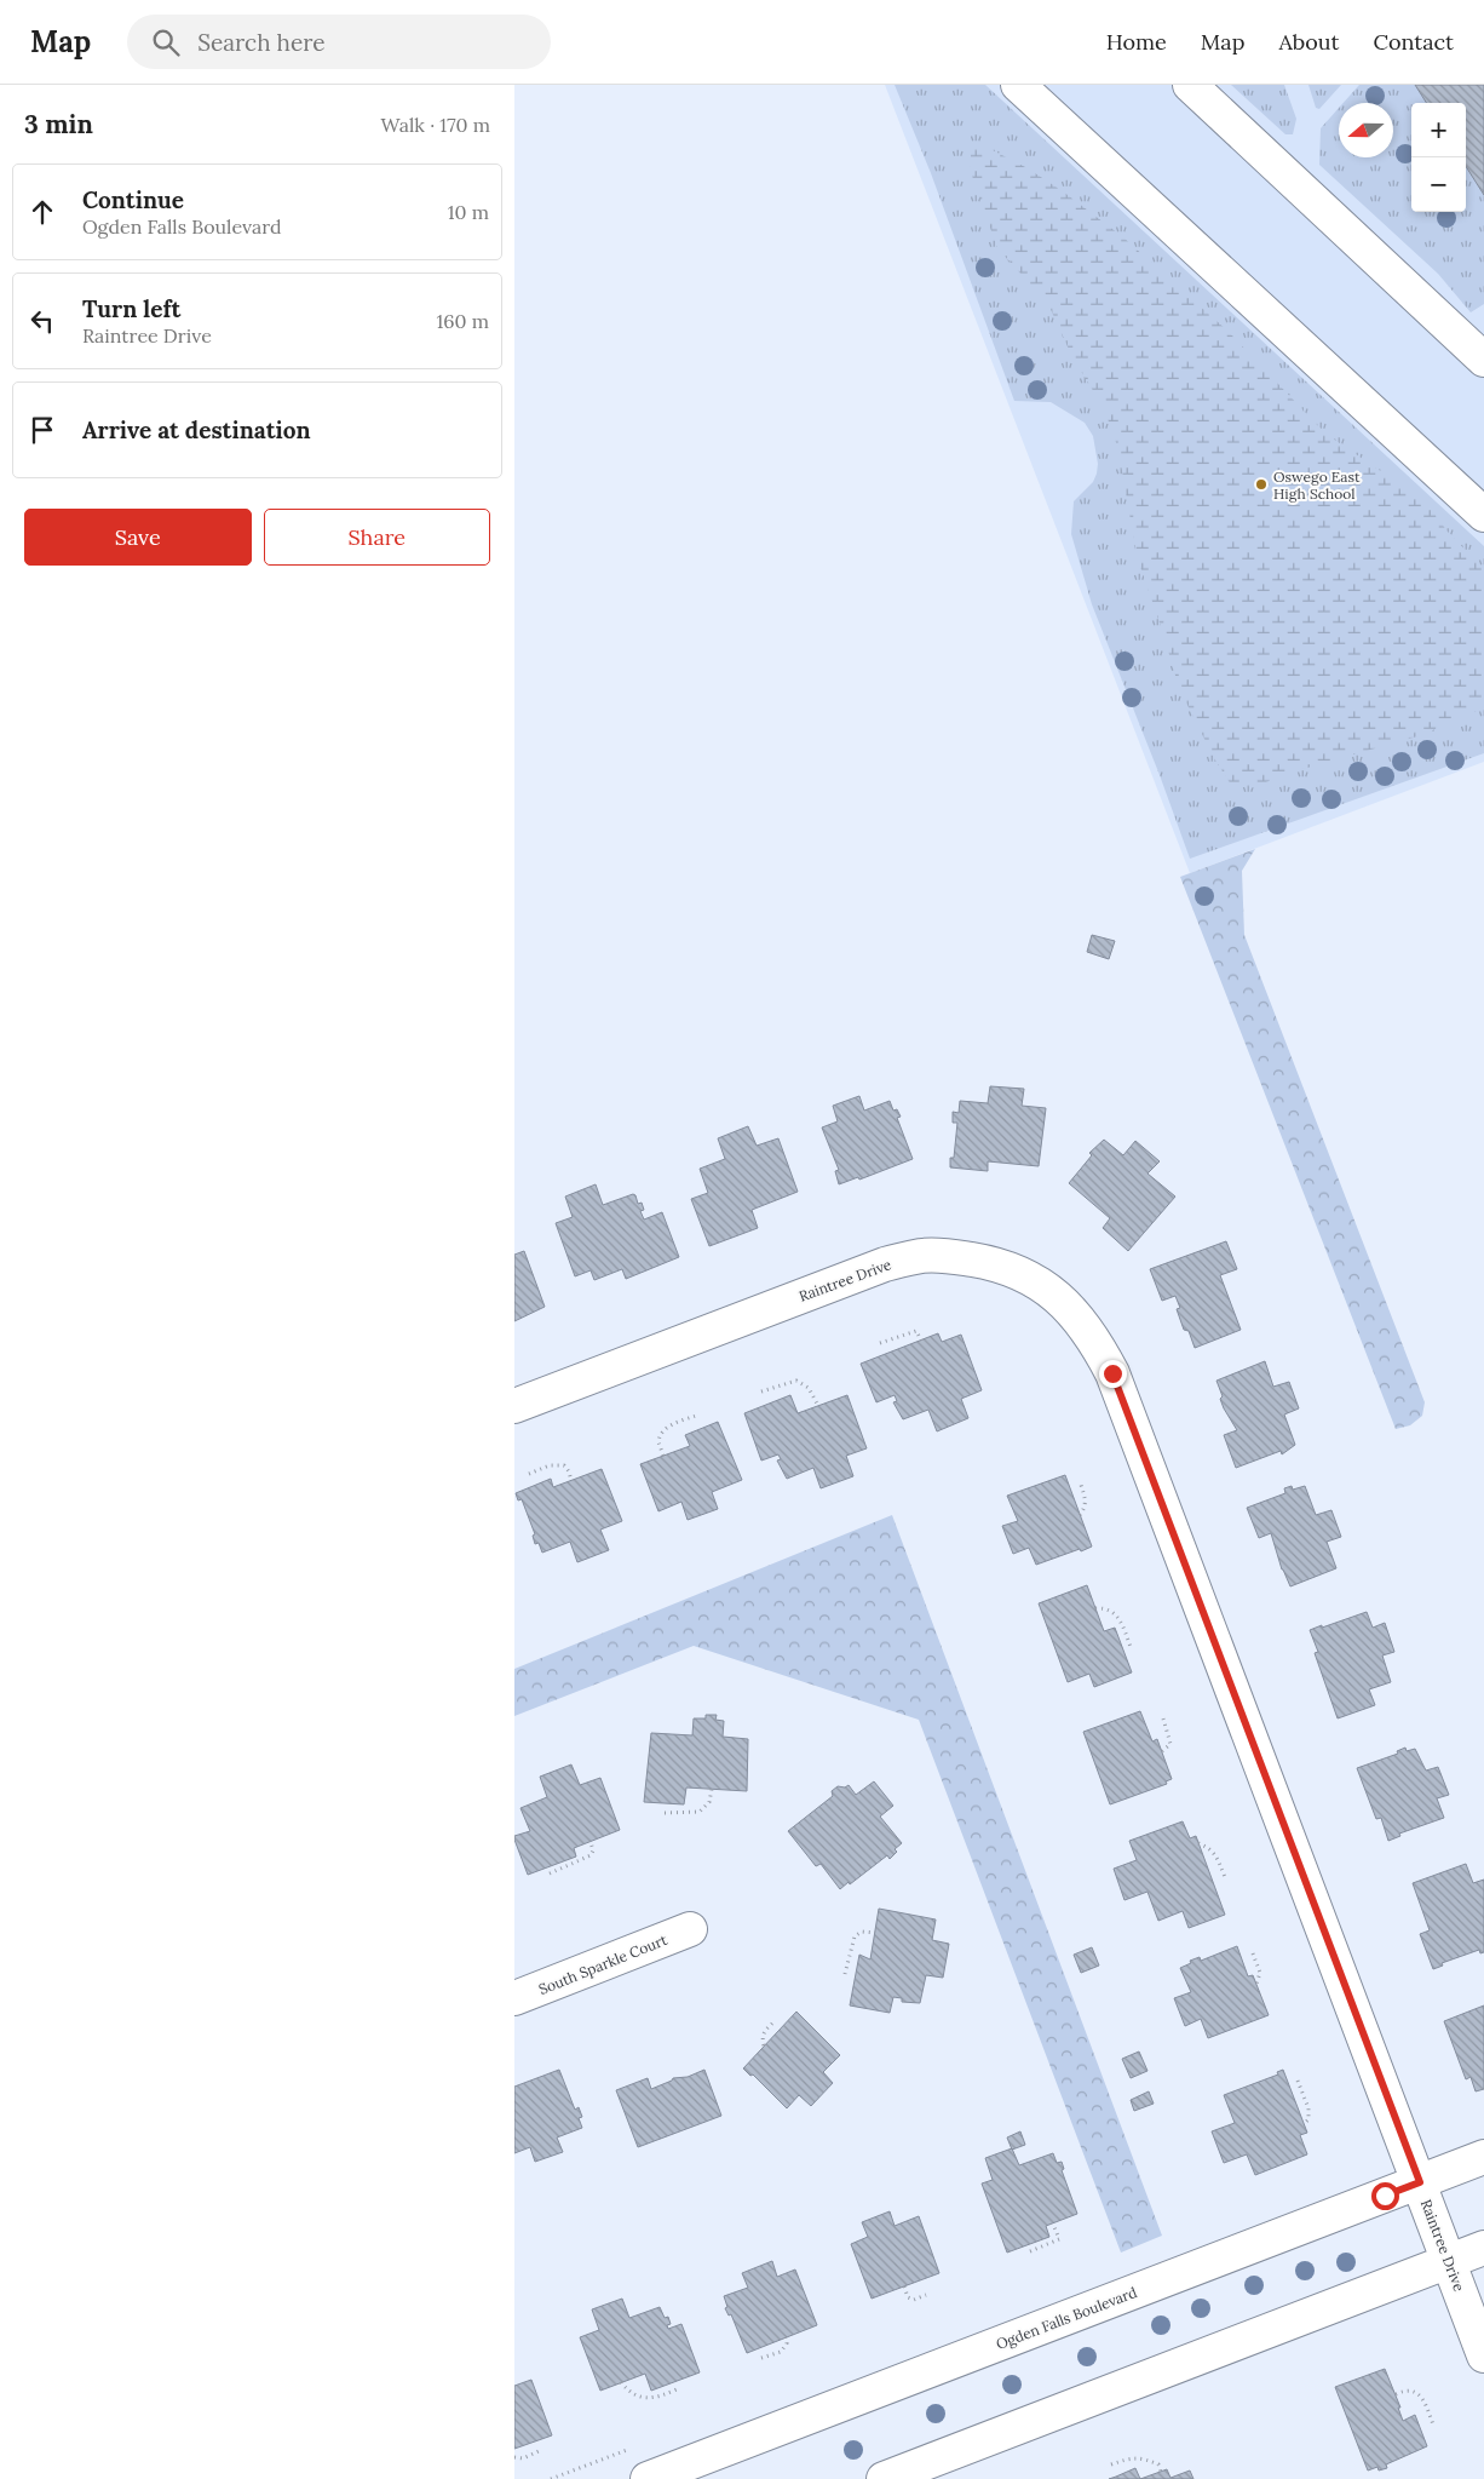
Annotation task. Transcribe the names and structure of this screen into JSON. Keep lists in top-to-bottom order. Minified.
{"streets":{"street":["Raintree Drive","South Sparkle Court","Ogden Falls Boulevard"]},"crossings":[["Raintree Drive","Ogden Falls Boulevard"]],"places":["Oswego East High School"],"north":"left","page":{"header":"Map","search":"Search here","nav":["Home","Map","About","Contact"],"heading":["3 min","Walk · 170 m"],"map_buttons":["+","−"],"list":[["Continue","Ogden Falls Boulevard","10 m"],["Turn left","Raintree Drive","160 m"],"Arrive at destination"],"buttons":["Save","Share"]}}
